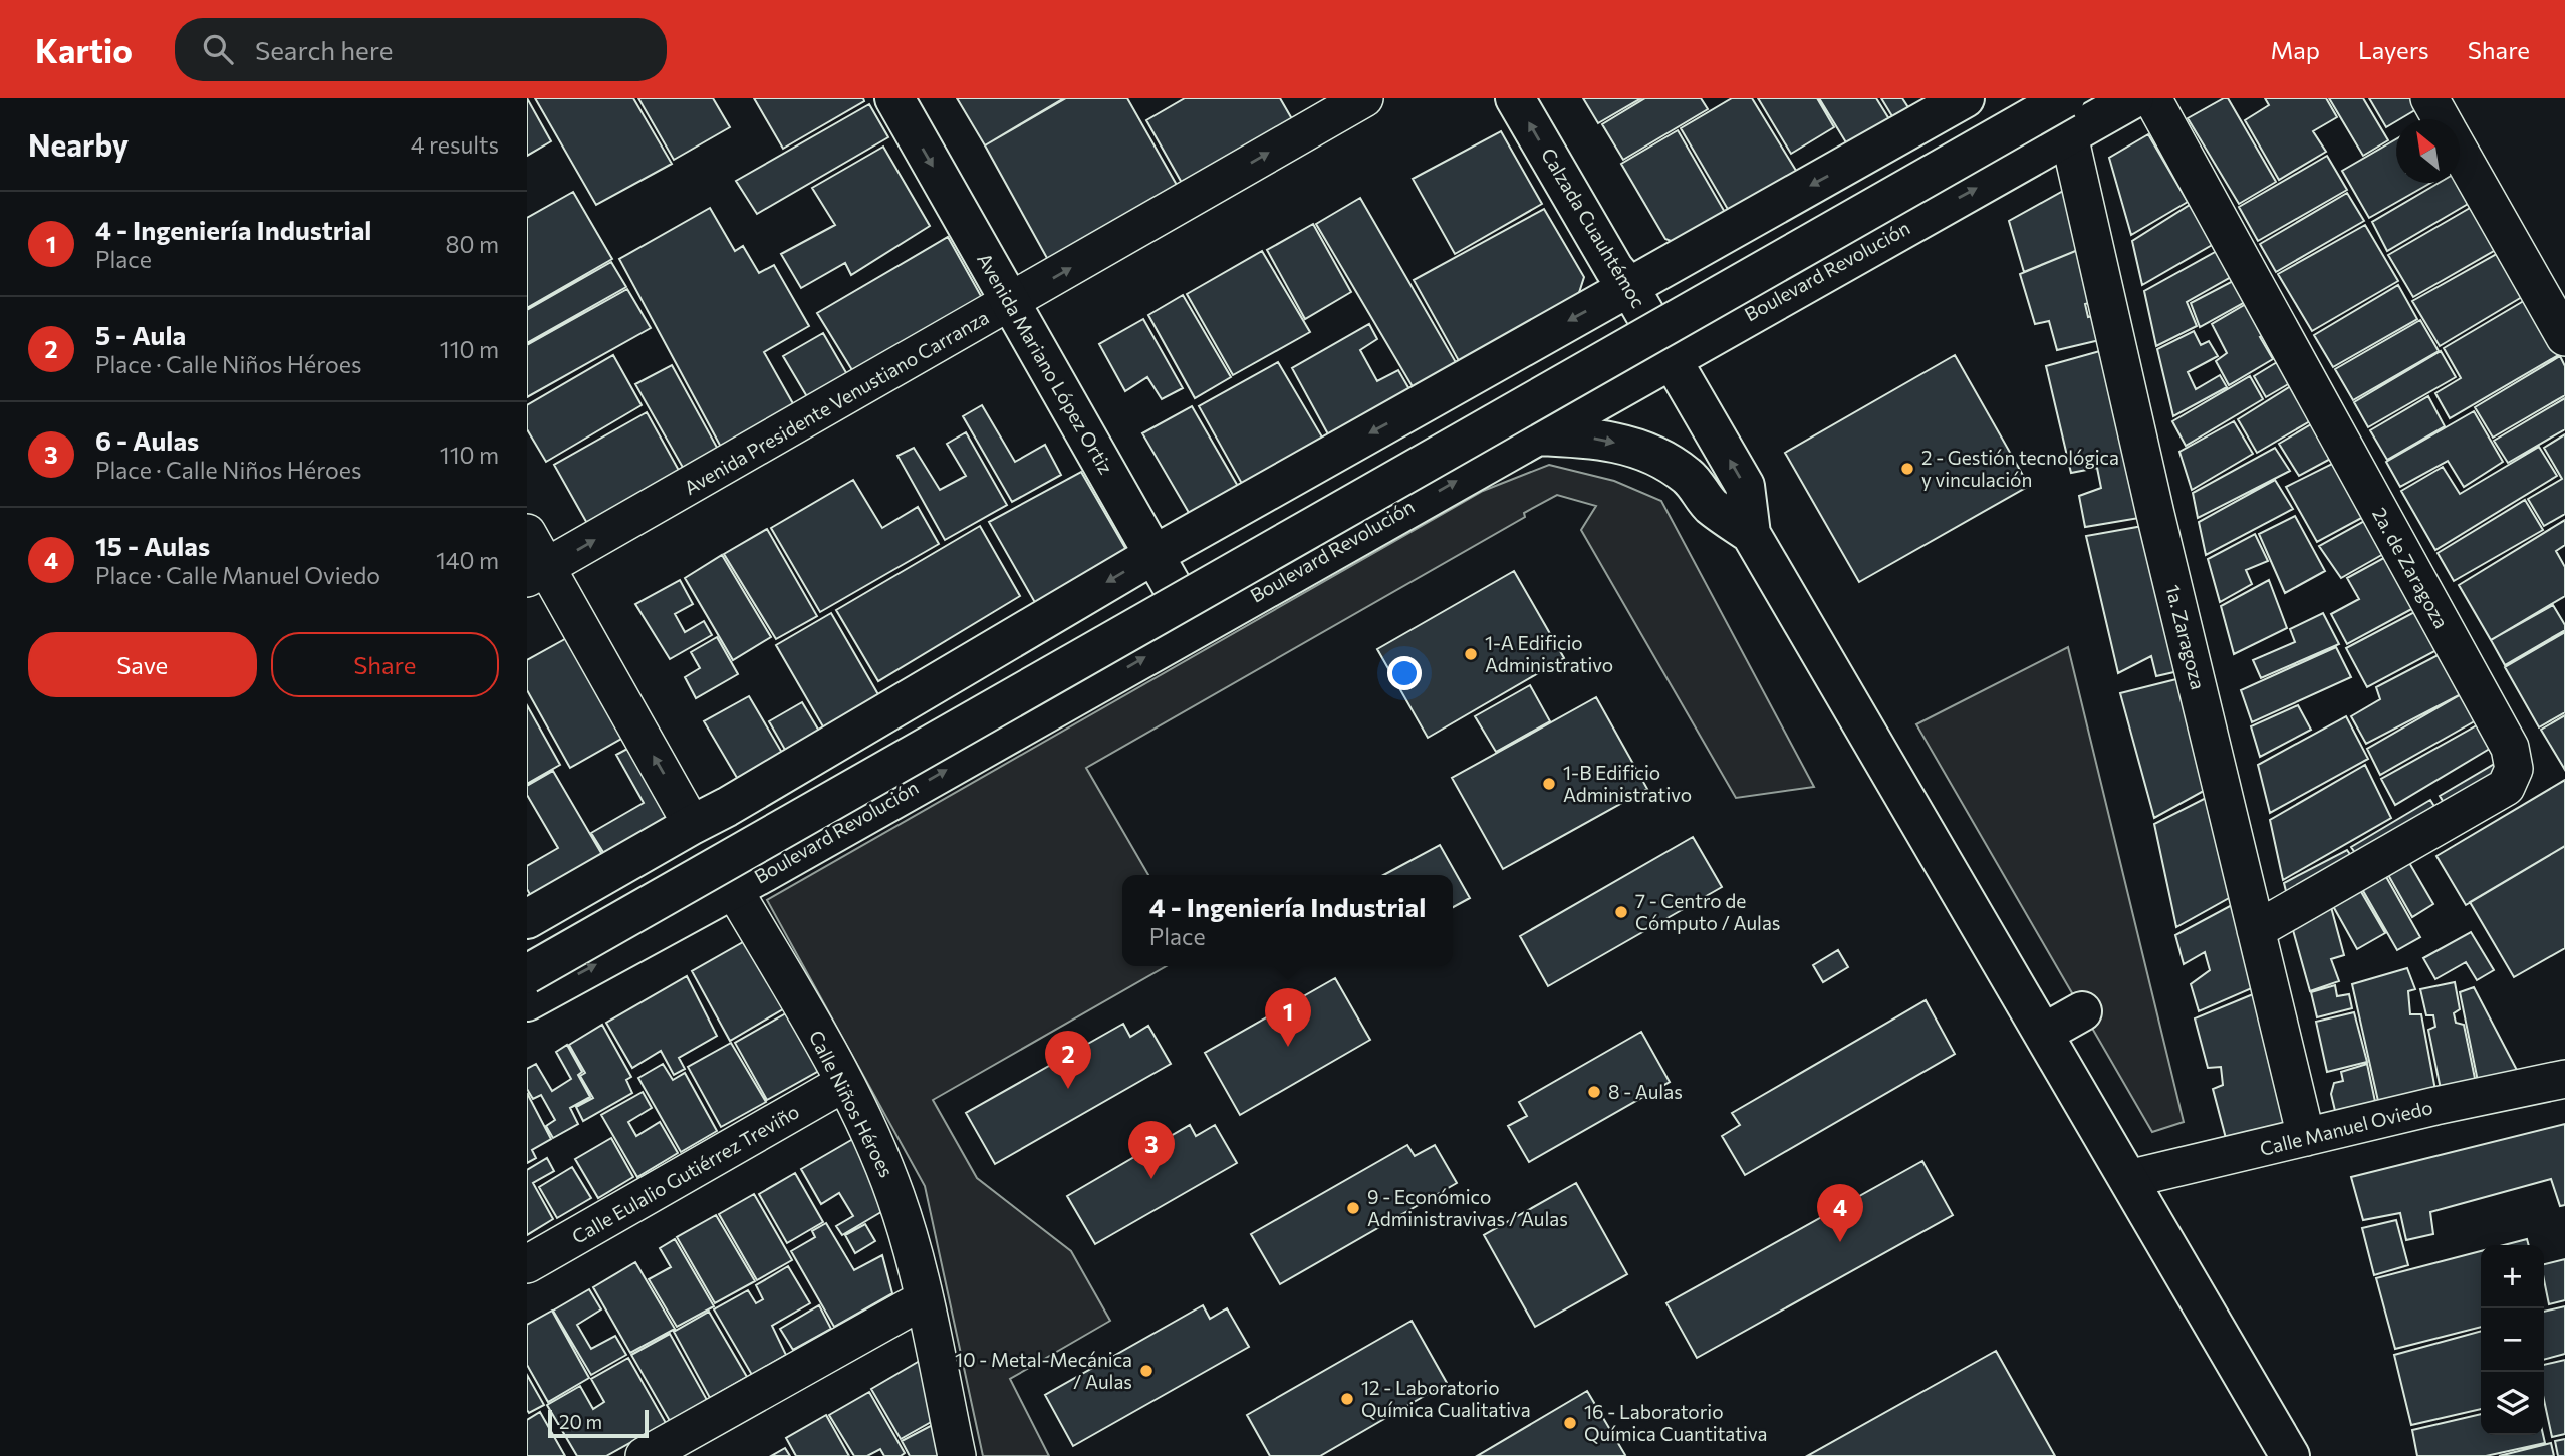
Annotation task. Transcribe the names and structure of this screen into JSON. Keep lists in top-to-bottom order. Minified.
{"streets":{"main road":["Calzada Cuauhtémoc","Boulevard Revolución","Avenida Mariano López Ortiz"],"street":["Avenida Presidente Venustiano Carranza","2a. de Zaragoza","1a. Zaragoza","Calle Niños Héroes","Calle Manuel Oviedo","Calle Eulalio Gutiérrez Treviño"]},"crossings":[["Calzada Cuauhtémoc","Boulevard Revolución"],["Boulevard Revolución","Avenida Mariano López Ortiz"],["Boulevard Revolución","1a. Zaragoza"],["Boulevard Revolución","Calle Niños Héroes"],["Avenida Mariano López Ortiz","Avenida Presidente Venustiano Carranza"],["2a. de Zaragoza","1a. Zaragoza"],["1a. Zaragoza","Calle Manuel Oviedo"],["Calle Niños Héroes","Calle Eulalio Gutiérrez Treviño"]],"one_way":["Calzada Cuauhtémoc","Avenida Mariano López Ortiz","Avenida Presidente Venustiano Carranza"],"places":["2 - Gestión tecnológica y vinculación","1-A Edificio Administrativo","1-B Edificio Administrativo","7 - Centro de Cómputo / Aulas","8 - Aulas","9 - Económico Administravivas / Aulas","10 - Metal-Mecánica / Aulas","12 - Laboratorio Química Cualitativa","16 - Laboratorio Química Cuantitativa"],"scale_bar":"20 m","north":"top left","page":{"header":"Kartio","search":"Search here","nav":["Map","Layers","Share"],"heading":["Nearby","4 results"],"list":[{"mark":"1","name":"4 - Ingeniería Industrial","note":"Place","value":"80 m"},{"mark":"2","name":"5 - Aula","note":"Place · Calle Niños Héroes","value":"110 m"},{"mark":"3","name":"6 - Aulas","note":"Place · Calle Niños Héroes","value":"110 m"},{"mark":"4","name":"15 - Aulas","note":"Place · Calle Manuel Oviedo","value":"140 m"}],"buttons":["Save","Share"],"popup":["4 - Ingeniería Industrial","Place"],"pins":["1","2","3","4"],"map_buttons":["+","−"],"scale":"20 m"}}
